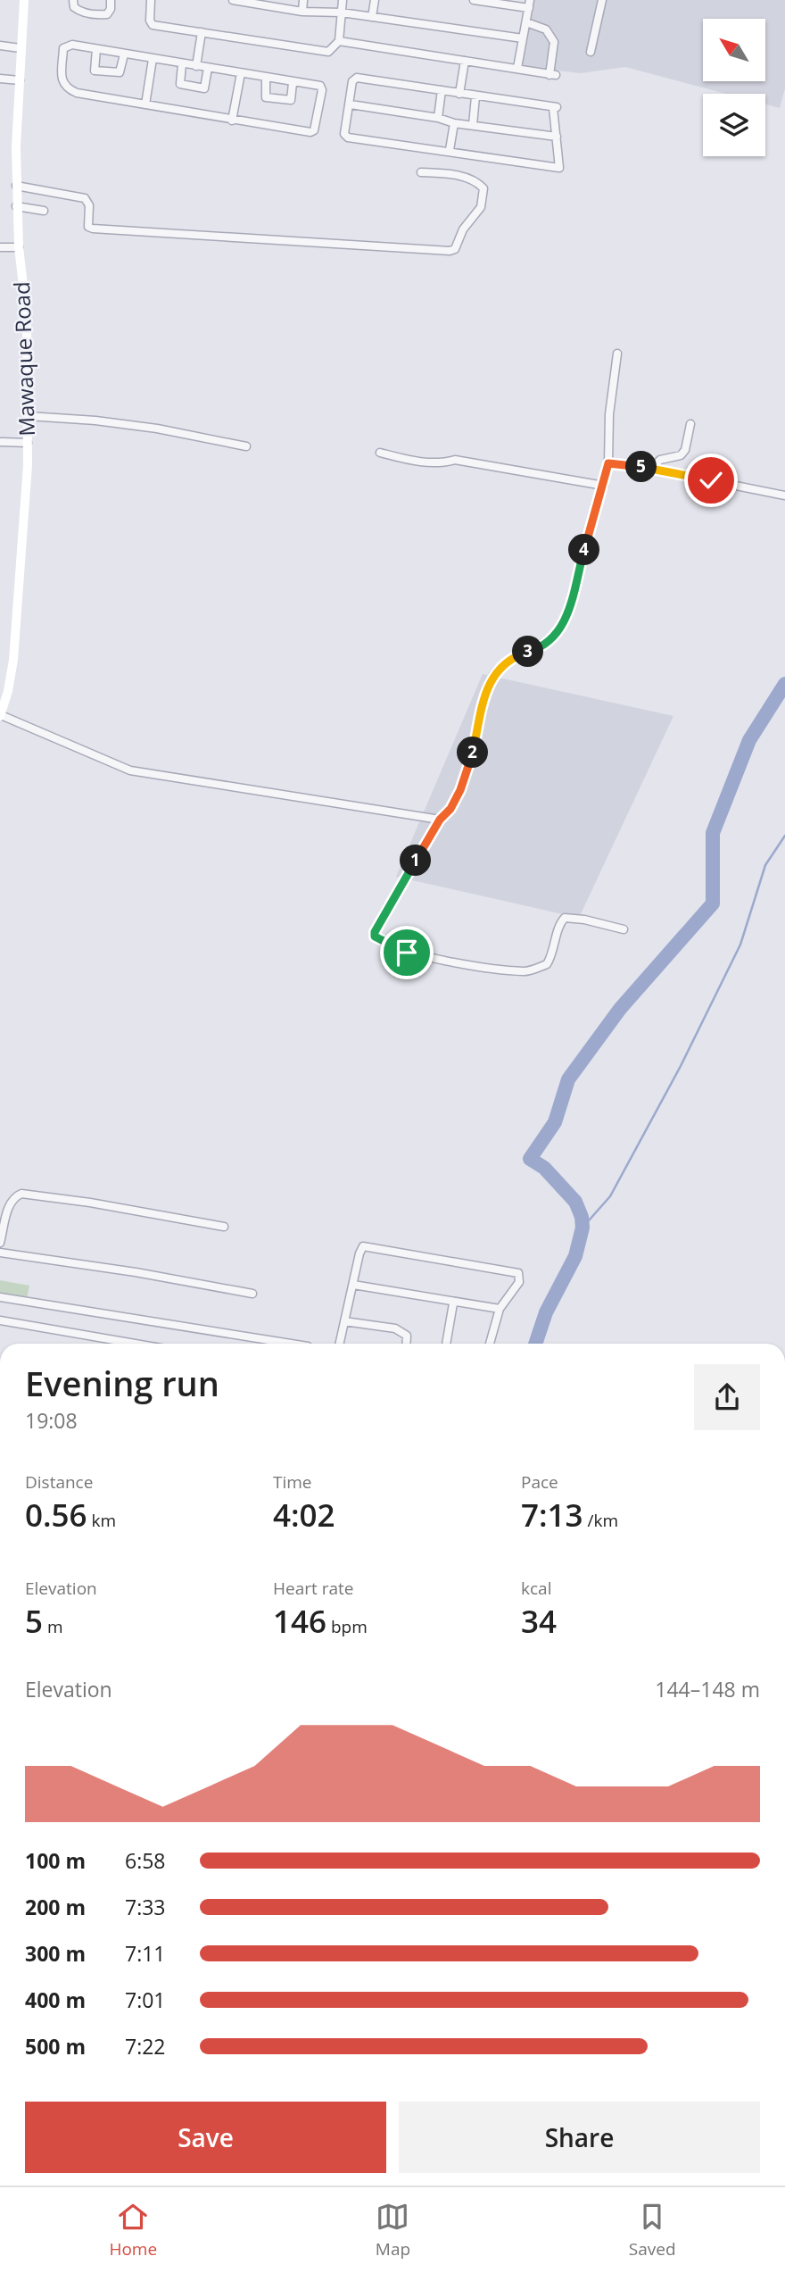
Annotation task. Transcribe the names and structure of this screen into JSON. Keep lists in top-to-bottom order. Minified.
{"streets":{"main road":["Mawaque Road"]},"north":"top left","page":{"pins":["5","4","3","2","1"],"heading":["Evening run","19:08"],"stats":[["Distance","0.56 km"],["Time","4:02"],["Pace","7:13 /km"],["Elevation","5 m"],["Heart rate","146 bpm"],["kcal","34"]],"chart":["Elevation","144–148 m"],"list":[{"name":"100 m","note":"6:58"},{"name":"200 m","note":"7:33"},{"name":"300 m","note":"7:11"},{"name":"400 m","note":"7:01"},{"name":"500 m","note":"7:22"}],"buttons":["Save","Share"],"tabs":["Home","Map","Saved"]}}
